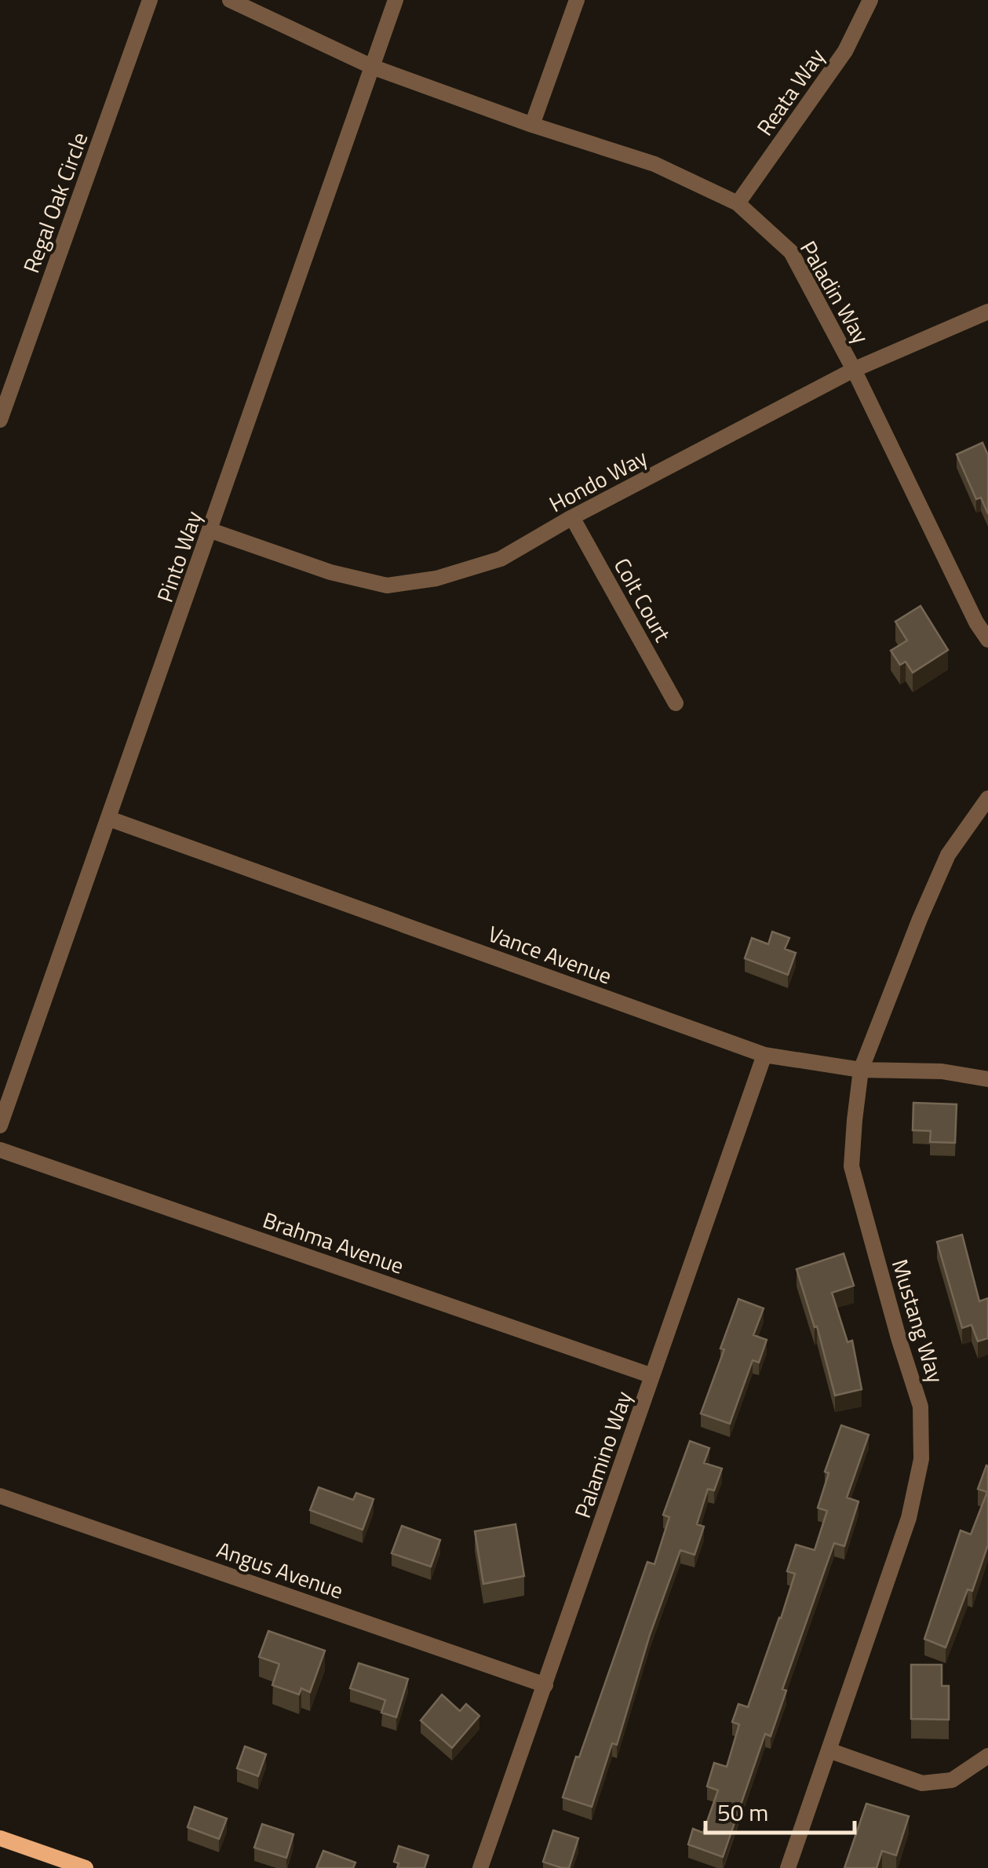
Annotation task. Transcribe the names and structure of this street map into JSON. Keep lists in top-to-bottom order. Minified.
{"streets":{"street":["Reata Way","Regal Oak Circle","Paladin Way","Hondo Way","Pinto Way","Colt Court","Vance Avenue","Brahma Avenue","Mustang Way","Palamino Way","Angus Avenue"]},"crossings":[["Reata Way","Paladin Way"],["Paladin Way","Hondo Way"],["Paladin Way","Pinto Way"],["Hondo Way","Pinto Way"],["Hondo Way","Colt Court"],["Pinto Way","Vance Avenue"],["Vance Avenue","Mustang Way"],["Vance Avenue","Palamino Way"],["Brahma Avenue","Palamino Way"],["Palamino Way","Angus Avenue"]],"scale_bar":"50 m"}
